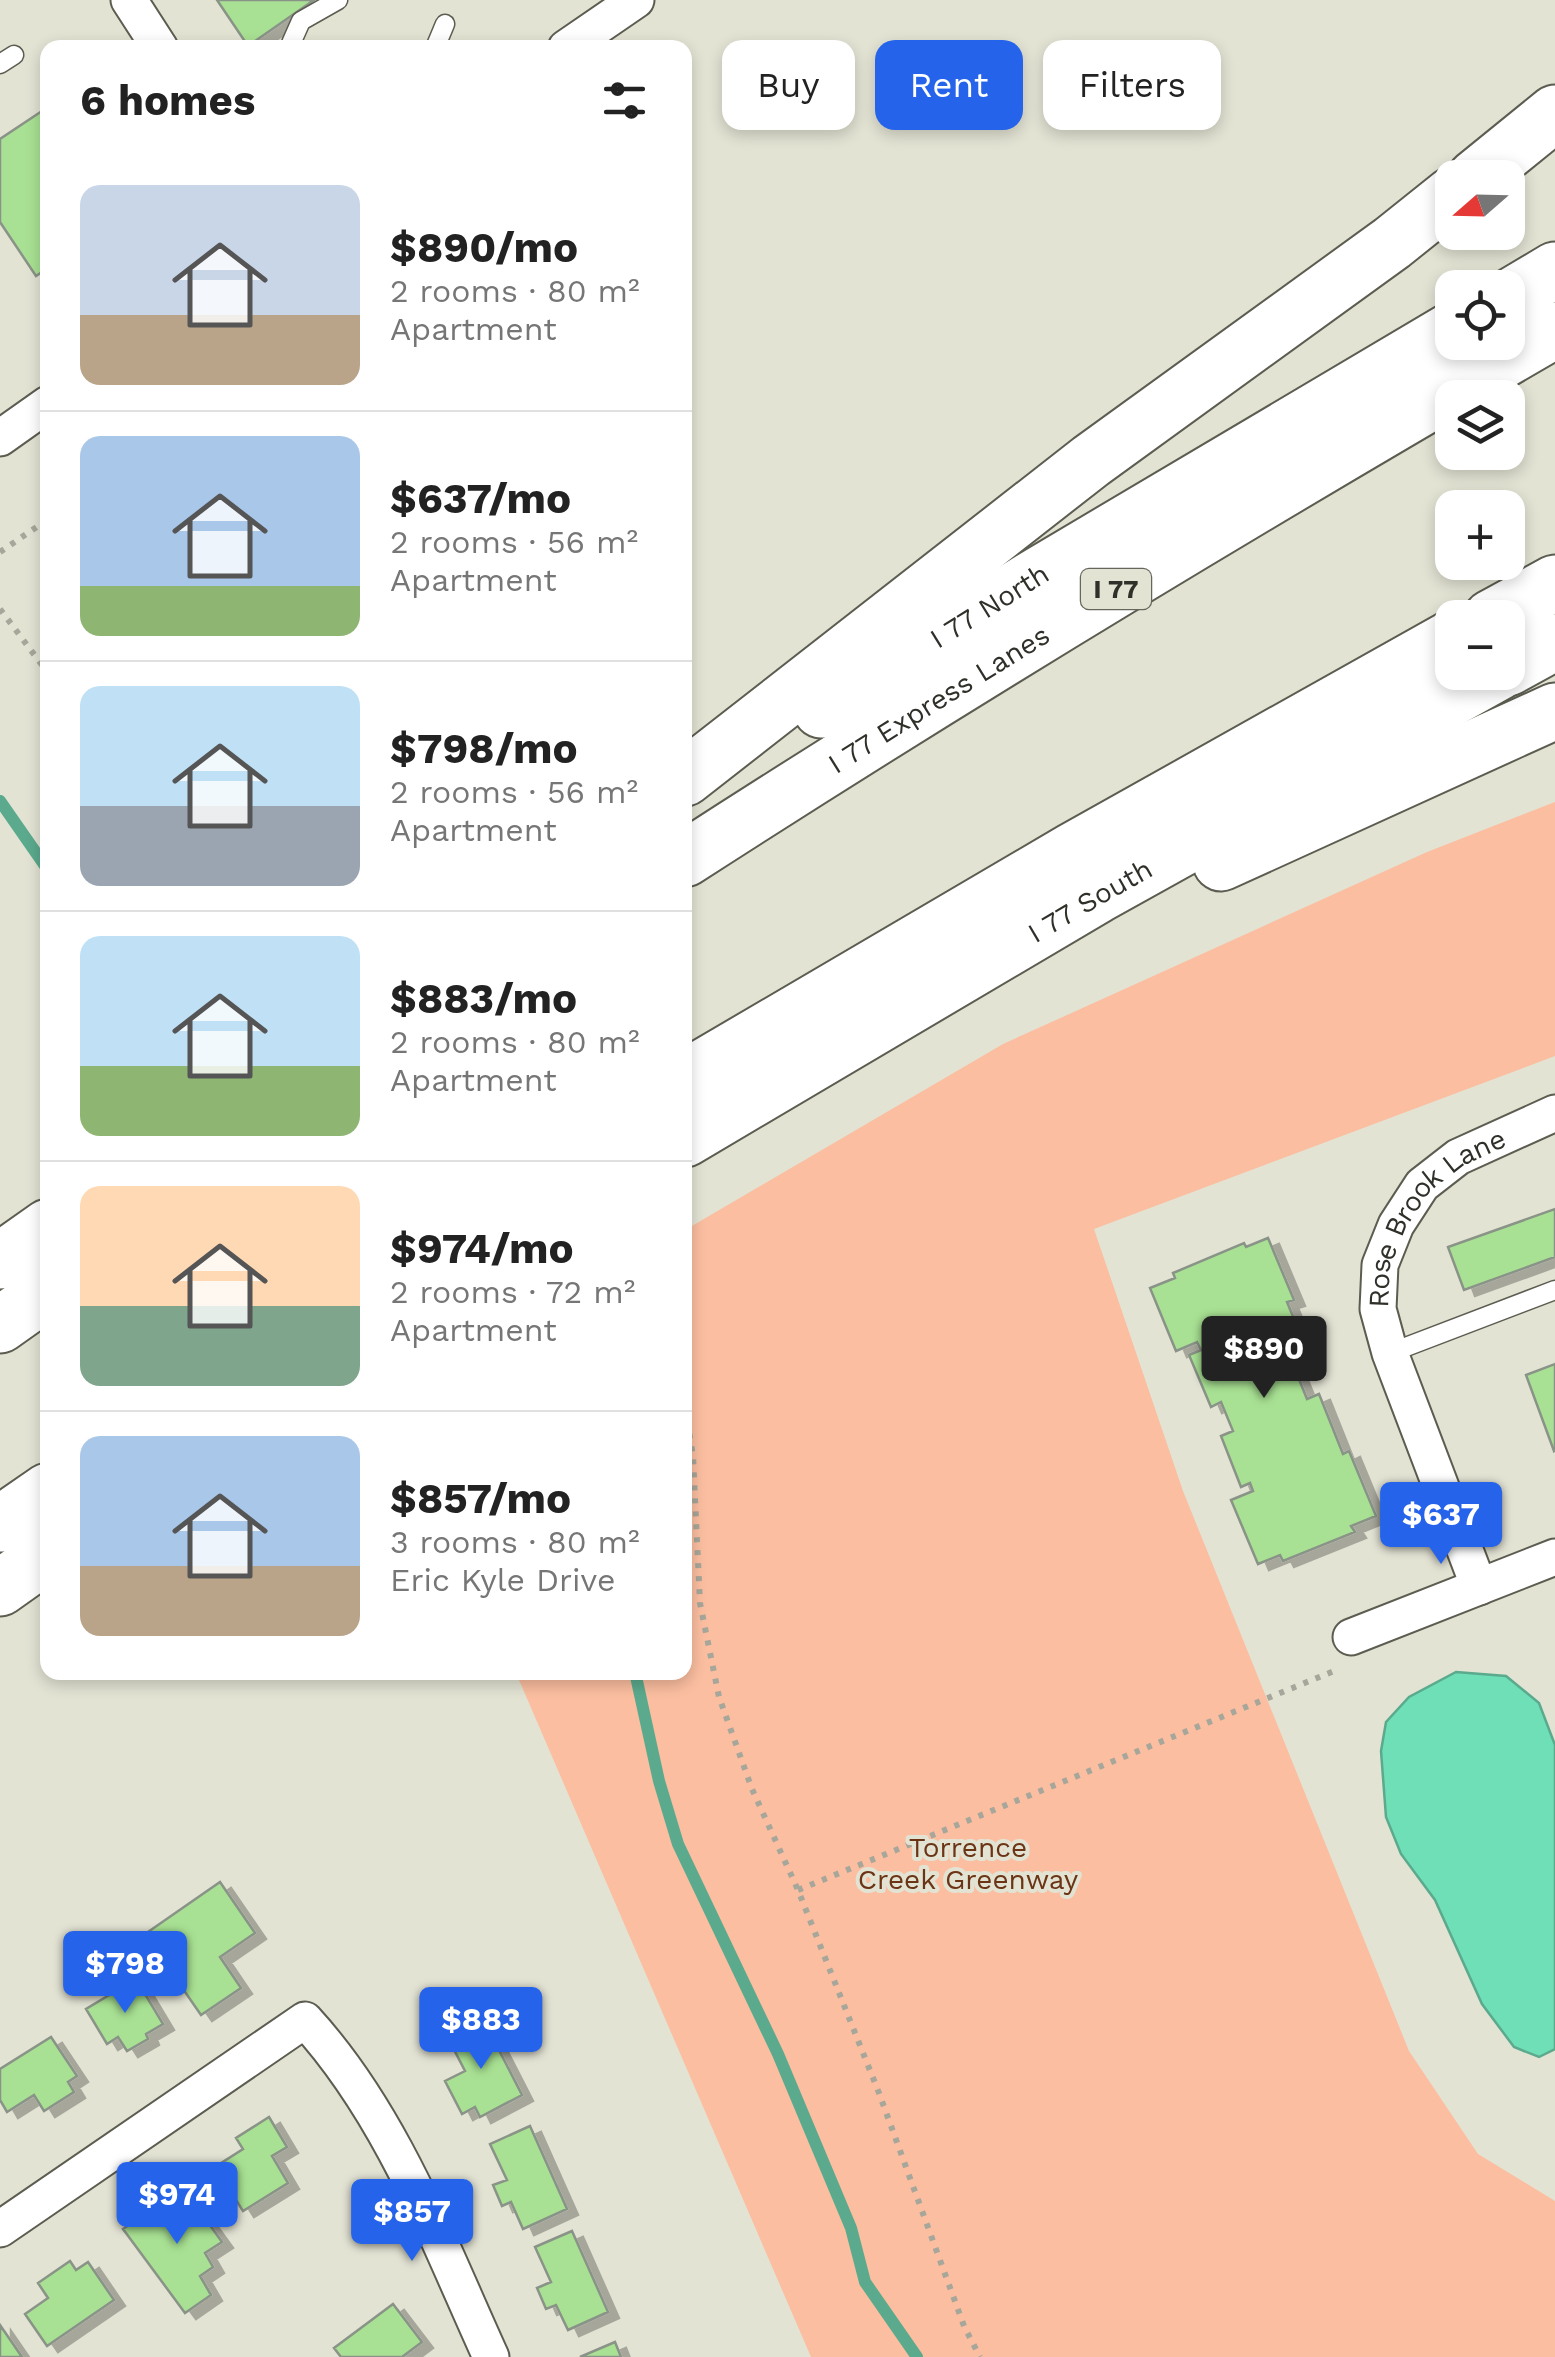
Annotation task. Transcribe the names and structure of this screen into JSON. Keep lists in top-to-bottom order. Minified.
{"streets":{"highway":["I 77","I 77 North","I 77 Express Lanes","I 77 South"],"street":["Rose Brook Lane"]},"parks":["Torrence Creek Greenway"],"north":"left","page":{"chip":["Buy","Rent","Filters"],"heading":"6 homes","map_buttons":["+","−"],"list":[{"name":"$890/mo","note":"2 rooms · 80 m² · Apartment"},{"name":"$637/mo","note":"2 rooms · 56 m² · Apartment"},{"name":"$798/mo","note":"2 rooms · 56 m² · Apartment"},{"name":"$883/mo","note":"2 rooms · 80 m² · Apartment"},{"name":"$974/mo","note":"2 rooms · 72 m² · Apartment"},{"name":"$857/mo","note":"3 rooms · 80 m² · Eric Kyle Drive"}],"price":["$890","$637","$798","$883","$974","$857"]}}
